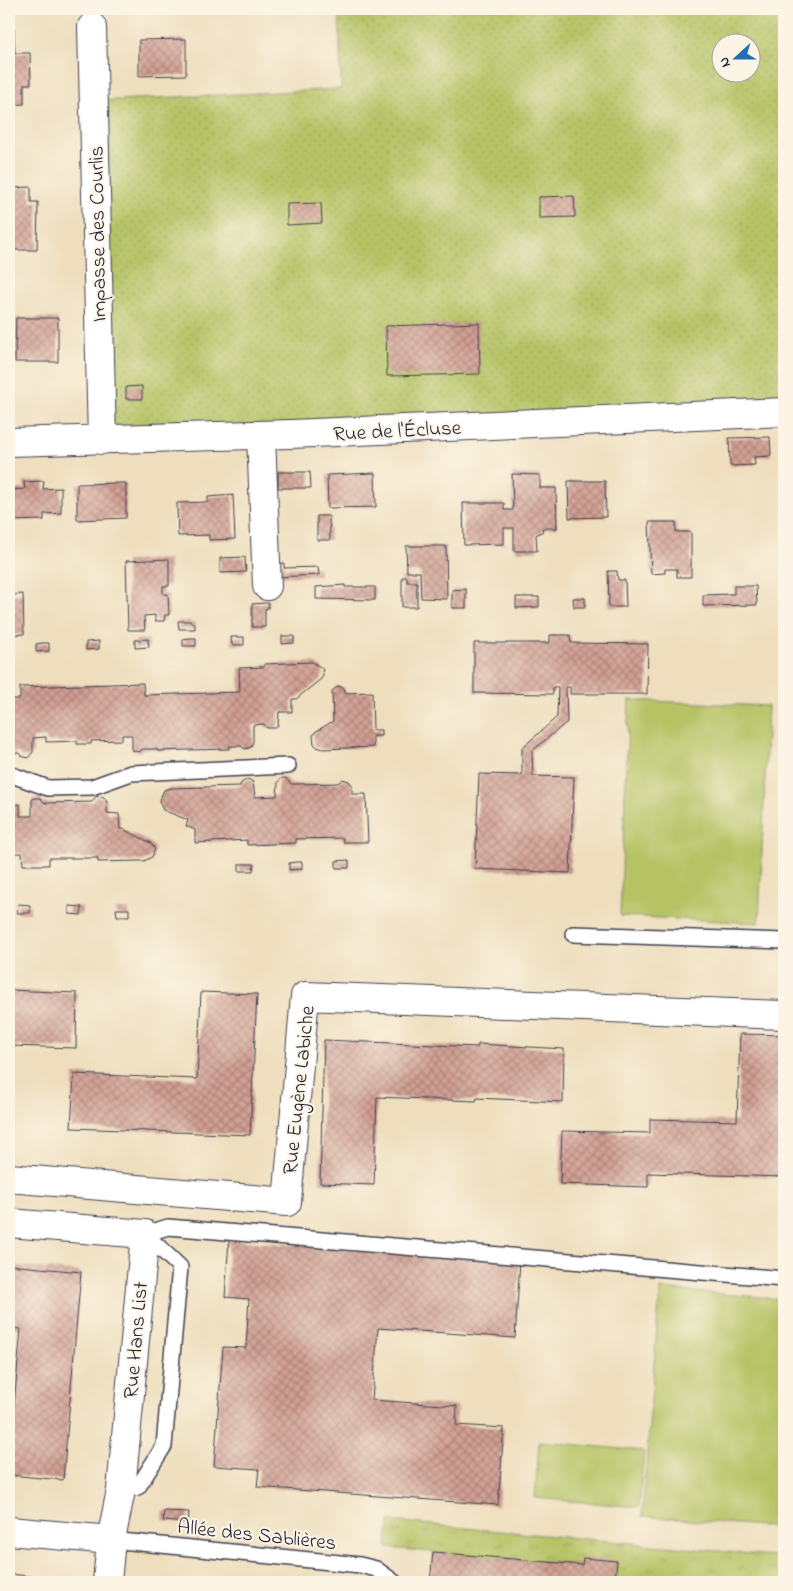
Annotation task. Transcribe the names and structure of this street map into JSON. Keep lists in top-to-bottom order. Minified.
{"streets":{"street":["Impasse des Courlis","Rue de l'Écluse","Rue Eugène Labiche","Rue Hans List"],"lane":["Allée des Sablières"]},"crossings":[["Impasse des Courlis","Rue de l'Écluse"],["Rue Hans List","Allée des Sablières"]],"north":"left"}
